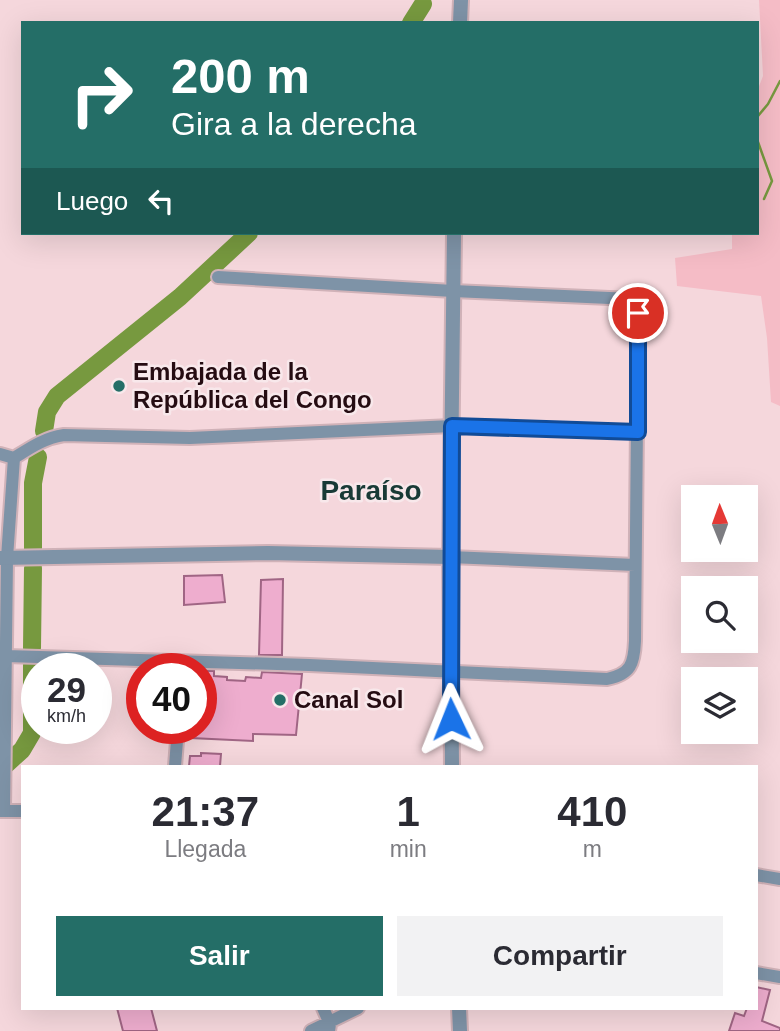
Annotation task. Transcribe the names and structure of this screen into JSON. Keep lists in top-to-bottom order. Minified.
{"districts":["Paraíso"],"places":["Embajada de la República del Congo","Canal Sol"],"north":"top","page":{"turn":["200 m","Gira a la derecha"],"then":"Luego","speed":"29 km/h","limit":"40","eta":["21:37","Llegada","1","min","410","m"],"buttons":["Salir","Compartir"]}}
